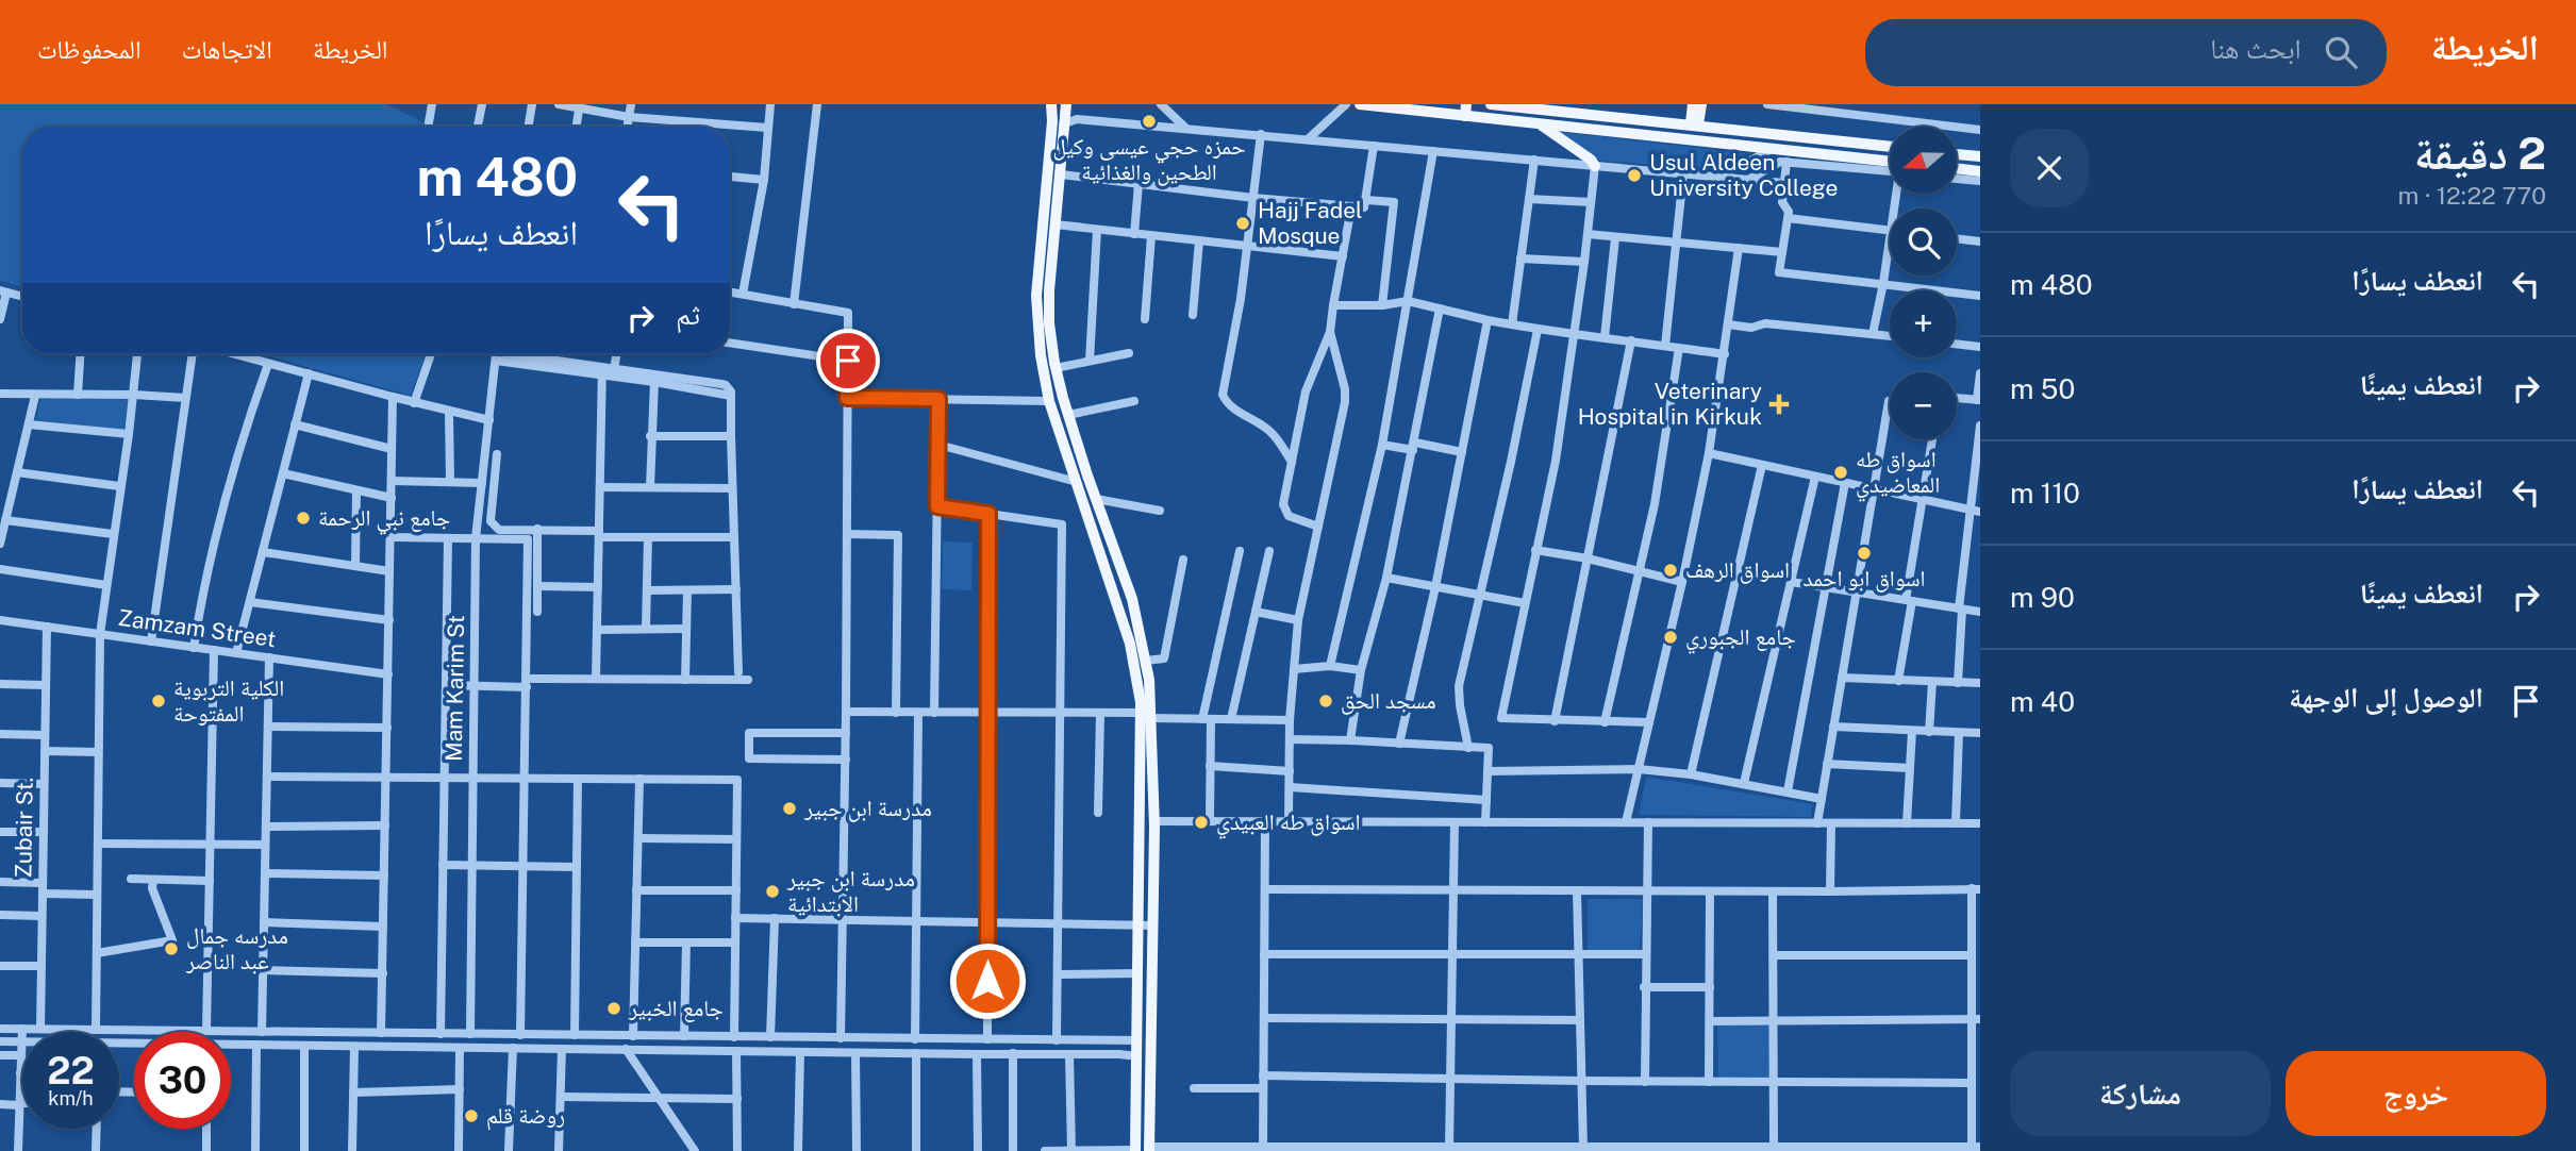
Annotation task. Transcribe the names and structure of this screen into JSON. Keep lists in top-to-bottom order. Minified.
{"streets":{"street":["Zamzam Street","Mam Karim St","Zubair St."]},"crossings":[["Zamzam Street","Zubair St."]],"places":{"other":["حمزه حجي عيسى وكيل الطحين والغذائية","Usul Aldeen University College","Hajj Fadel Mosque","اسواق طه المعاضيدي","جامع نبي الرحمة","اسواق ابو احمد","اسواق الرهف","جامع الجبوري","الكلية التربوية المفتوحة","مسجد الحق","مدرسة ابن جبير","اسواق طه العبيدي","مدرسة ابن جبير الابتدائية","مدرسه جمال عبد الناصر","جامع الخبير","روضة قلم"],"health":["Veterinary Hospital in Kirkuk"]},"north":"left","page":{"header":"الخريطة","search":"ابحث هنا","nav":["الخريطة","الاتجاهات","المحفوظات"],"heading":["2 دقيقة","770 m · 12:22"],"map_buttons":["+","−"],"turn":["480 m","انعطف يسارًا"],"list":[{"name":"انعطف يسارًا","value":"480 m"},{"name":"انعطف يمينًا","value":"50 m"},{"name":"انعطف يسارًا","value":"110 m"},{"name":"انعطف يمينًا","value":"90 m"},{"name":"الوصول إلى الوجهة","value":"40 m"}],"then":"ثم","speed":"22 km/h","limit":"30","buttons":["خروج","مشاركة"]}}
